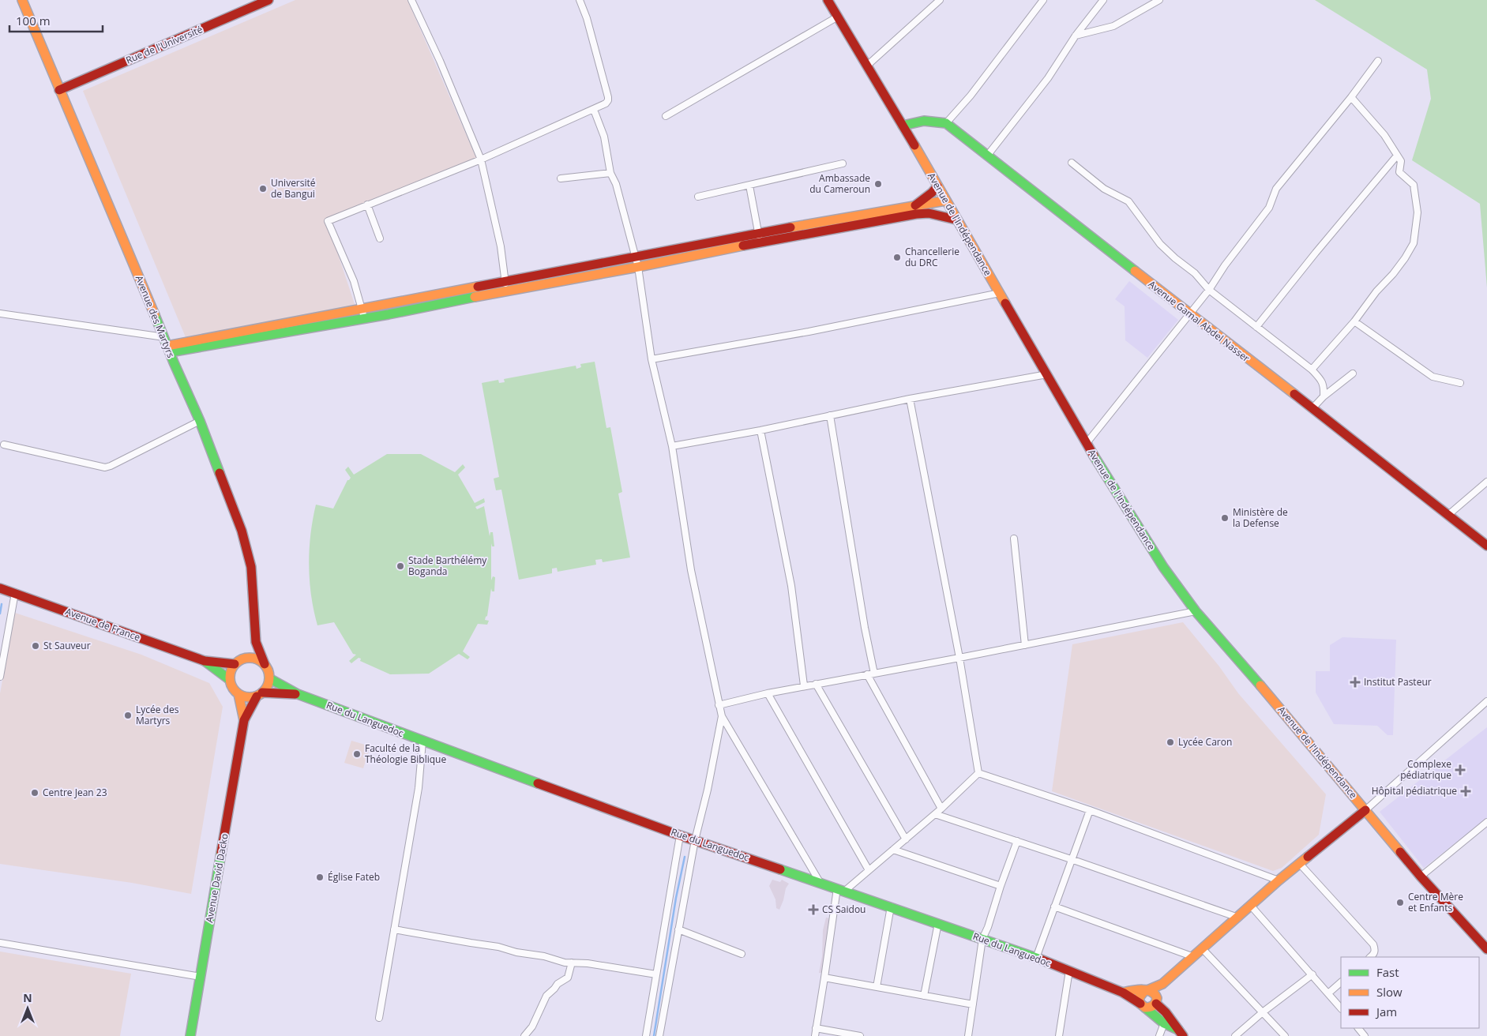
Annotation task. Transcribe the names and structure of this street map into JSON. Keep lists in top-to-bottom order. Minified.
{"streets":{"main road":["Rue de l'Université","Avenue de l'Indépendance","Avenue des Martyrs","Avenue Gamal Abdel Nasser","Avenue de France","Rue du Languedoc","Avenue David Dacko"]},"crossings":[["Rue de l'Université","Avenue des Martyrs"],["Avenue de l'Indépendance","Avenue Gamal Abdel Nasser"],["Avenue des Martyrs","Avenue de France"],["Avenue des Martyrs","Rue du Languedoc"],["Avenue des Martyrs","Avenue David Dacko"],["Avenue de France","Rue du Languedoc"],["Avenue de France","Avenue David Dacko"],["Rue du Languedoc","Avenue David Dacko"]],"places":{"other":["Ambassade du Cameroun","Université de Bangui","Chancellerie du DRC","Ministère de la Defense","Stade Barthélémy Boganda","St Sauveur","Lycée des Martyrs","Lycée Caron","Faculté de la Théologie Biblique","Centre Jean 23","Église Fateb","Centre Mère et Enfants"],"health":["Institut Pasteur","Complexe pédiatrique","Hôpital pédiatrique","CS Saidou"]},"legend":["Fast","Slow","Jam"],"scale_bar":"100 m","north":"top"}
